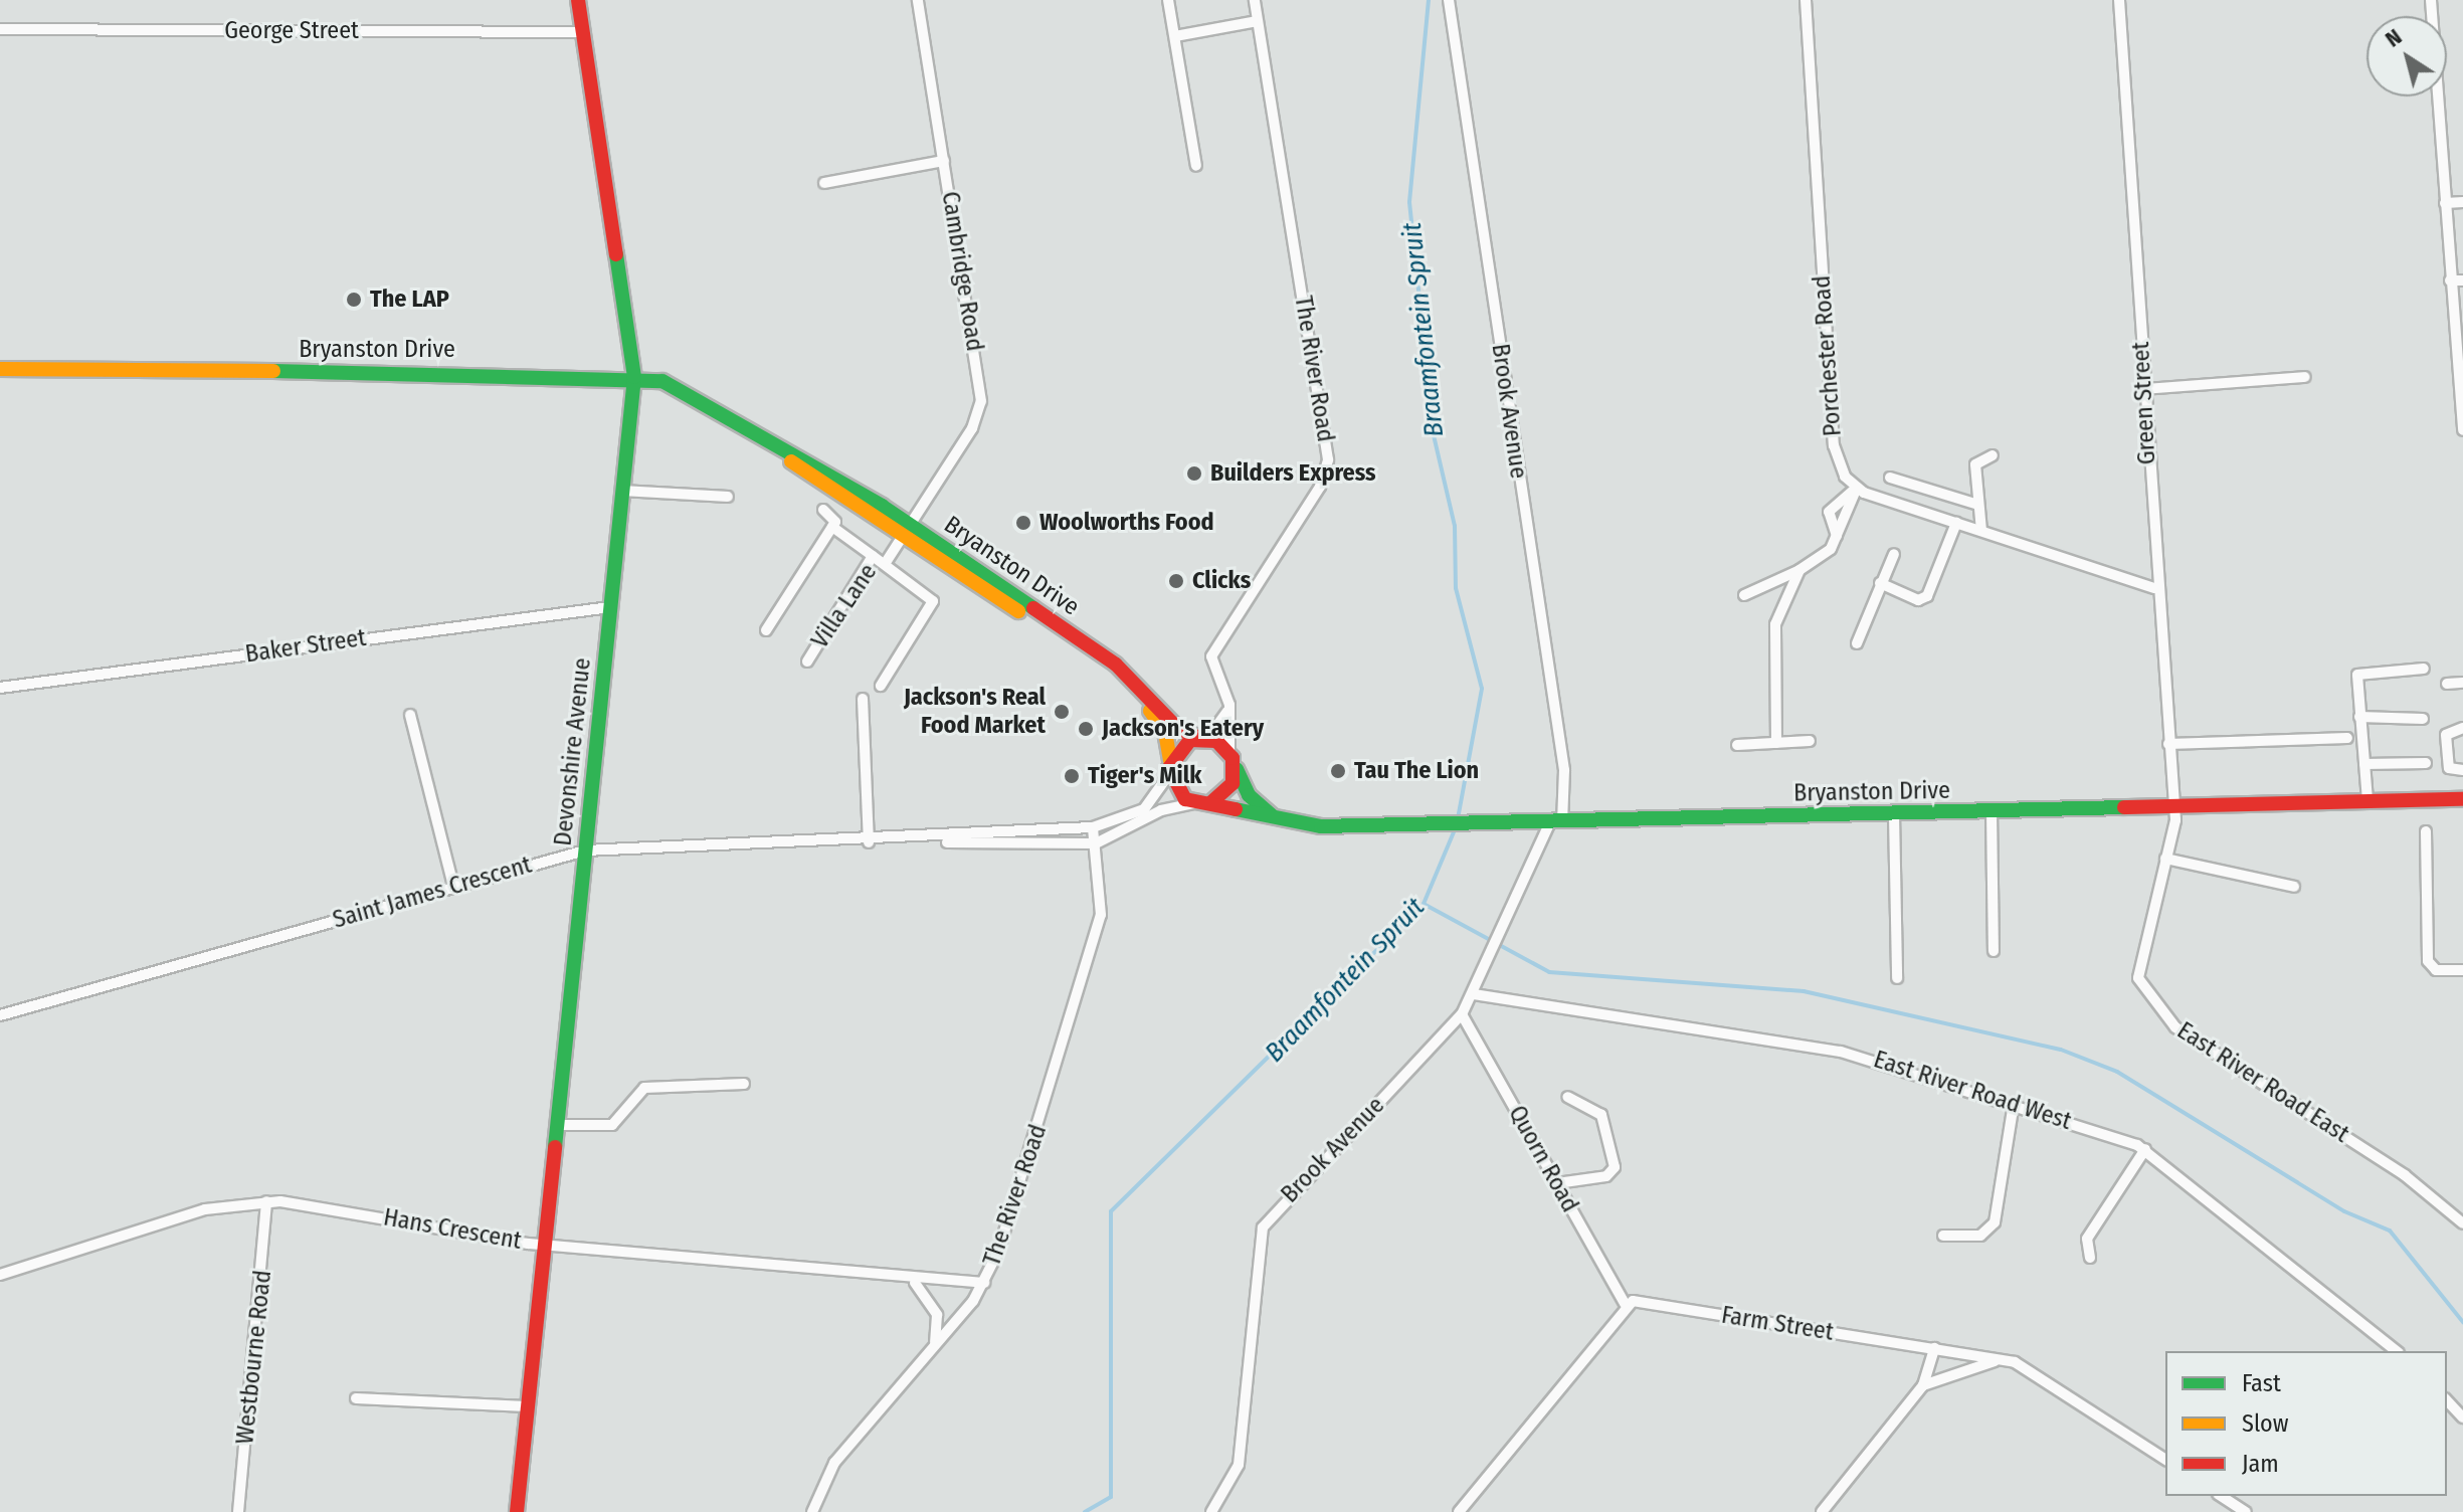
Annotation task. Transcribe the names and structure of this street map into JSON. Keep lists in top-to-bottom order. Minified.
{"streets":{"main road":["Bryanston Drive","Devonshire Avenue"],"street":["George Street","Cambridge Road","Porchester Road","The River Road","Green Street","Brook Avenue","Villa Lane","Baker Street","Saint James Crescent","East River Road East","East River Road West","Quorn Road","Hans Crescent","Farm Street","Westbourne Road"]},"crossings":[["George Street","Devonshire Avenue"],["Cambridge Road","Bryanston Drive"],["Cambridge Road","Villa Lane"],["Bryanston Drive","The River Road"],["Bryanston Drive","Green Street"],["Bryanston Drive","Brook Avenue"],["Bryanston Drive","Villa Lane"],["Bryanston Drive","Devonshire Avenue"],["Bryanston Drive","Saint James Crescent"],["Bryanston Drive","East River Road East"],["The River Road","Saint James Crescent"],["The River Road","Hans Crescent"],["Green Street","East River Road East"],["Brook Avenue","East River Road West"],["Brook Avenue","Quorn Road"],["Baker Street","Devonshire Avenue"],["Devonshire Avenue","Saint James Crescent"],["Devonshire Avenue","Hans Crescent"],["Quorn Road","Farm Street"],["Hans Crescent","Westbourne Road"]],"water":["Braamfontein Spruit"],"places":["The LAP","Builders Express","Woolworths Food","Clicks","Jackson's Real Food Market","Jackson's Eatery","Tau The Lion","Tiger's Milk"],"legend":["Fast","Slow","Jam"],"north":"top left"}
